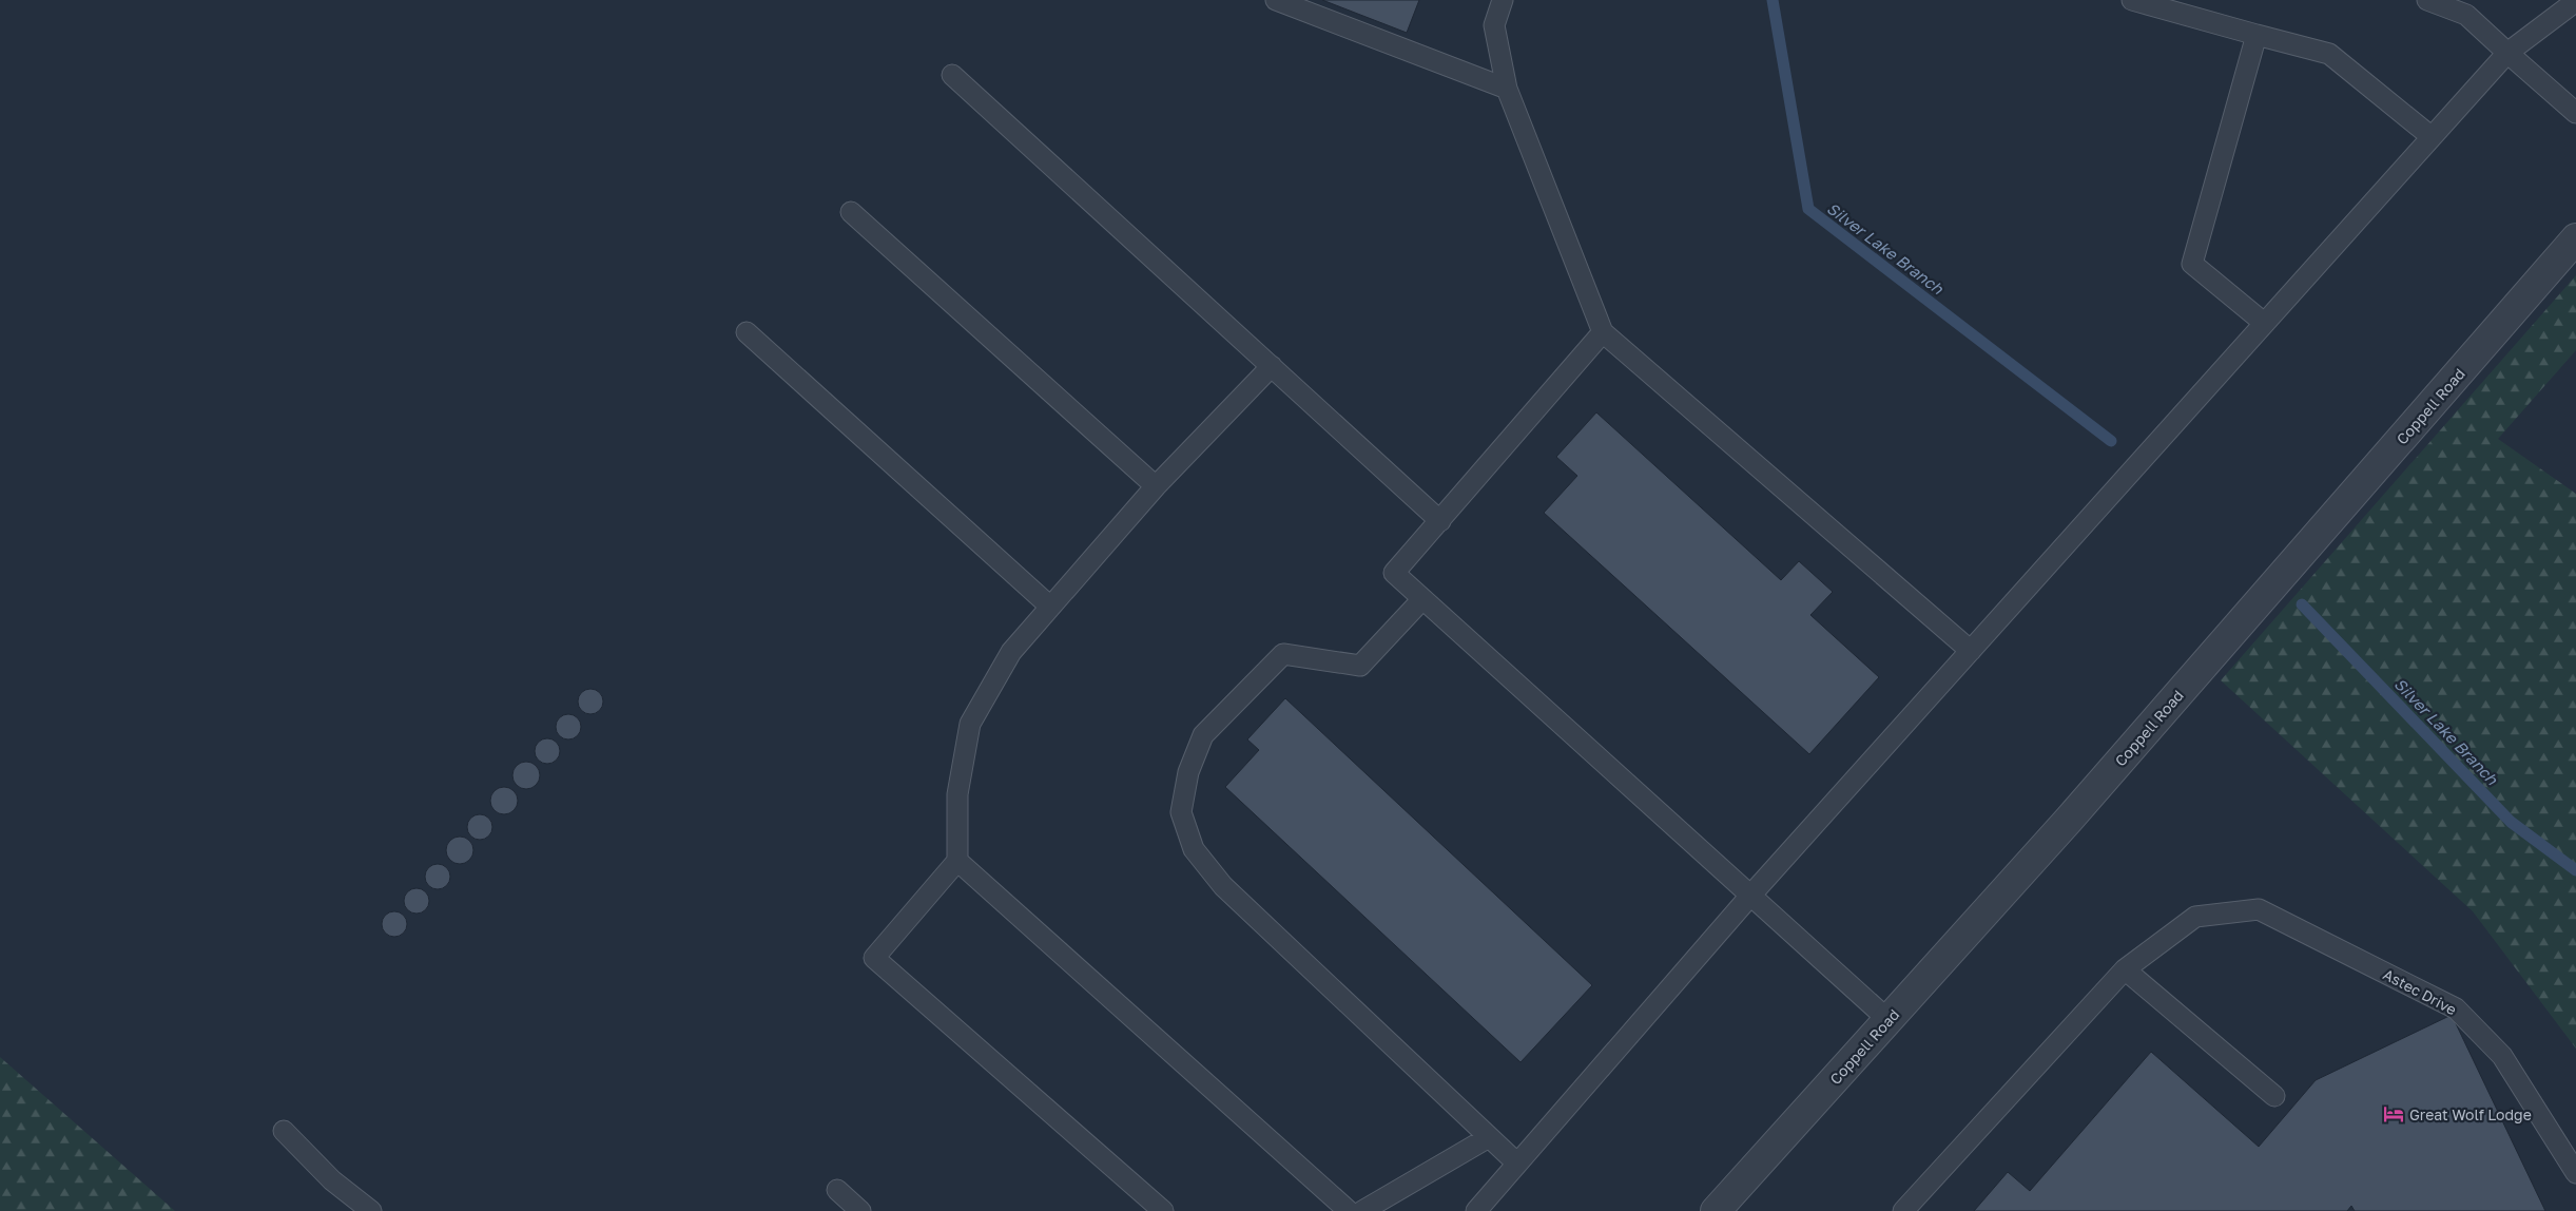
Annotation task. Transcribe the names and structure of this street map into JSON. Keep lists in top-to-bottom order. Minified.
{"streets":{"street":["Coppell Road"],"lane":["Astec Drive"]},"water":["Silver Lake Branch"],"places":{"hotel":["Great Wolf Lodge"]}}
